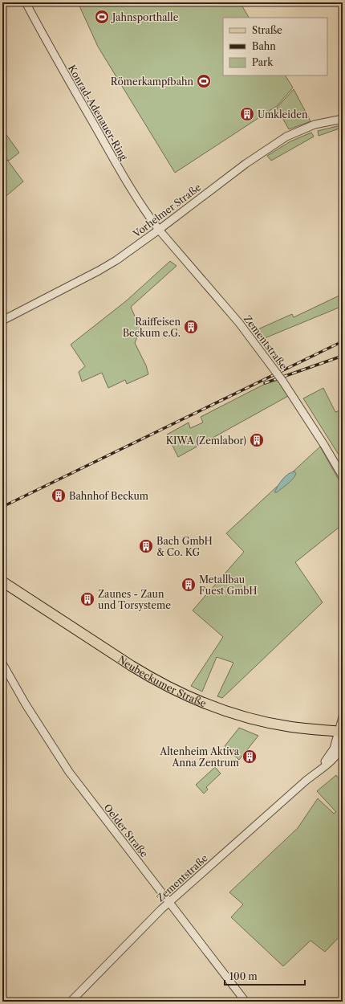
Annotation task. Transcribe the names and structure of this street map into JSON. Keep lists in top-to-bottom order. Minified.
{"streets":{"main road":["Neubeckumer Straße"],"street":["Konrad-Adenauer-Ring","Vorhelmer Straße","Zementstraße","Oelder Straße"]},"crossings":[["Konrad-Adenauer-Ring","Vorhelmer Straße"],["Konrad-Adenauer-Ring","Zementstraße"],["Vorhelmer Straße","Zementstraße"],["Zementstraße","Neubeckumer Straße"],["Zementstraße","Oelder Straße"]],"places":{"sports":["Jahnsporthalle","Römerkampfbahn"],"building":["Umkleiden","Raiffeisen Beckum e.G.","KIWA (Zemlabor)","Bahnhof Beckum","Bach GmbH & Co. KG","Metallbau Fuest GmbH","Zaunes - Zaun und Torsysteme","Altenheim Aktiva Anna Zentrum"]},"legend":["Straße","Bahn","Park"],"scale_bar":"100 m"}
